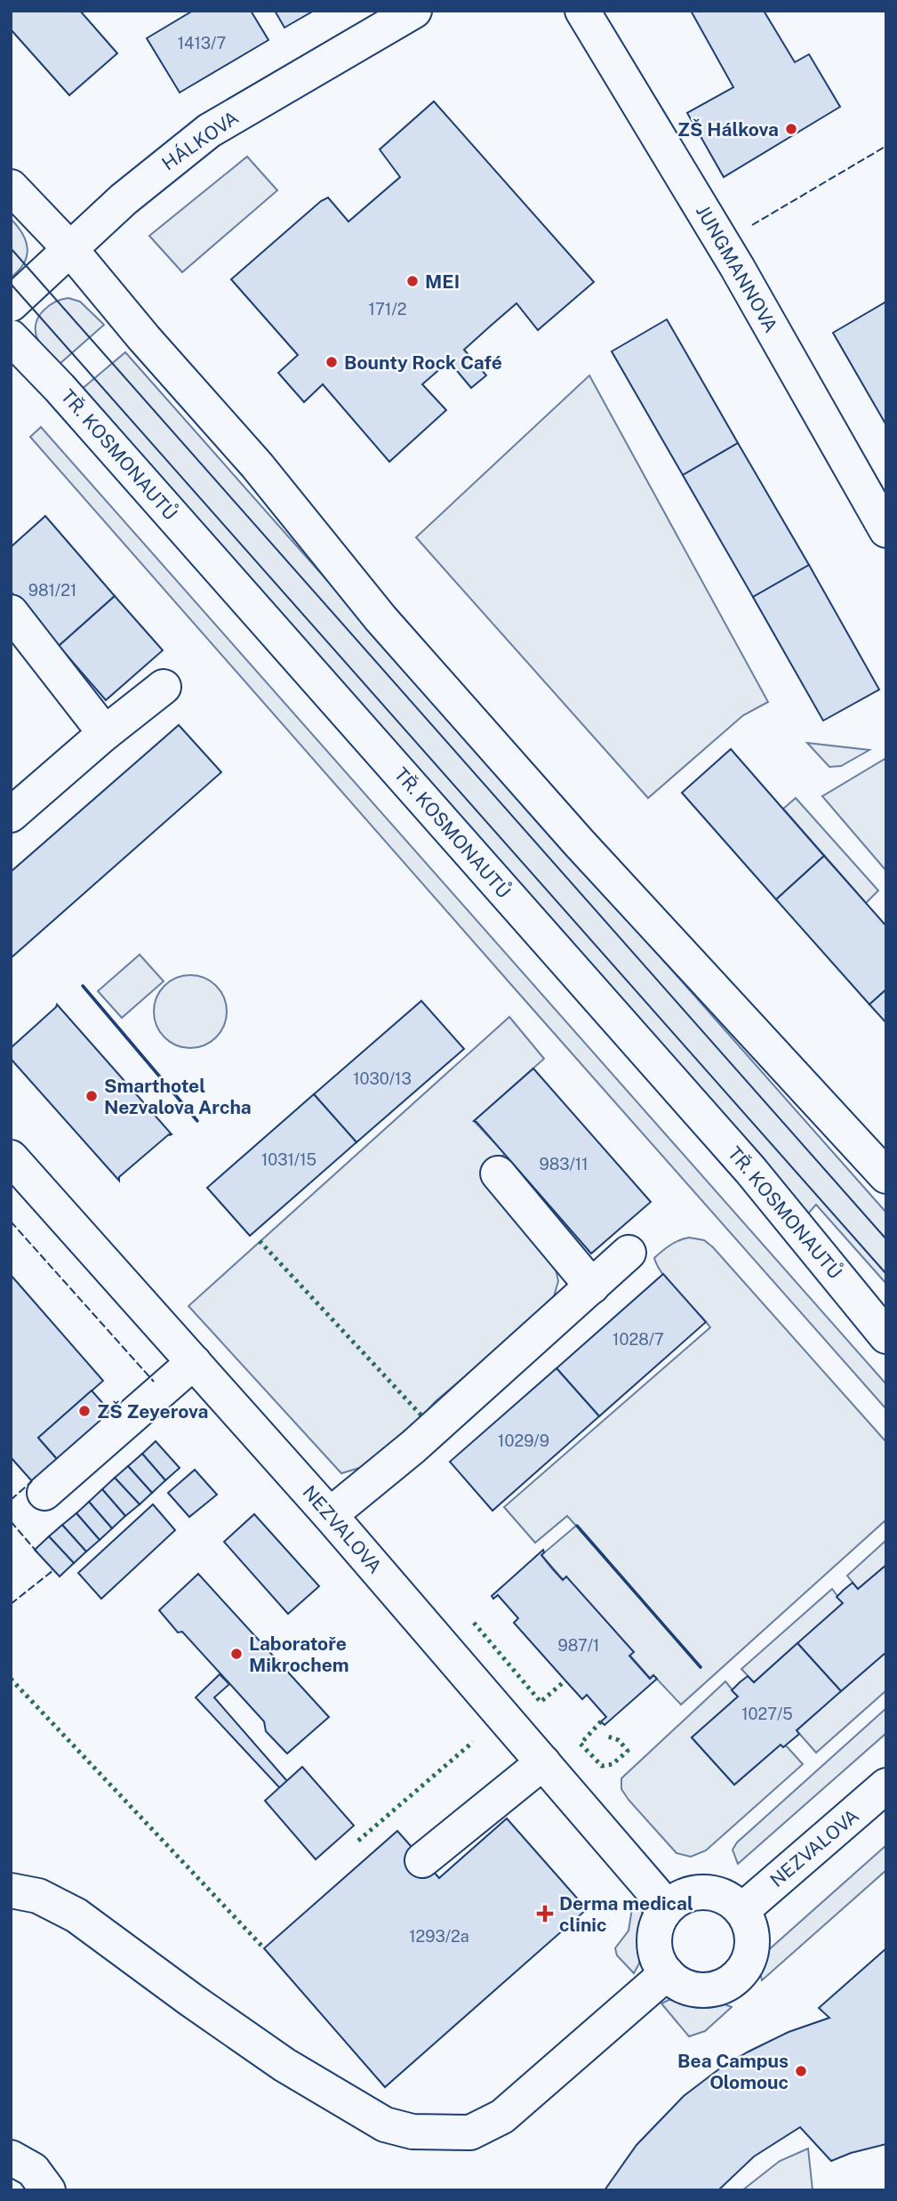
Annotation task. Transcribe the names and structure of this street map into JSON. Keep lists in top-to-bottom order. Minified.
{"streets":{"street":["HÁLKOVA","JUNGMANNOVA","TŘ. KOSMONAUTŮ","NEZVALOVA"]},"places":{"other":["ZŠ Hálkova","MEI","Bounty Rock Café","Smarthotel Nezvalova Archa","ZŠ Zeyerova","Laboratoře Mikrochem","Bea Campus Olomouc"],"health":["Derma medical clinic"]},"house_numbers":["1413/7","171/2","981/21","1030/13","1031/15","983/11","1028/7","1029/9","987/1","1027/5","1293/2a"]}
